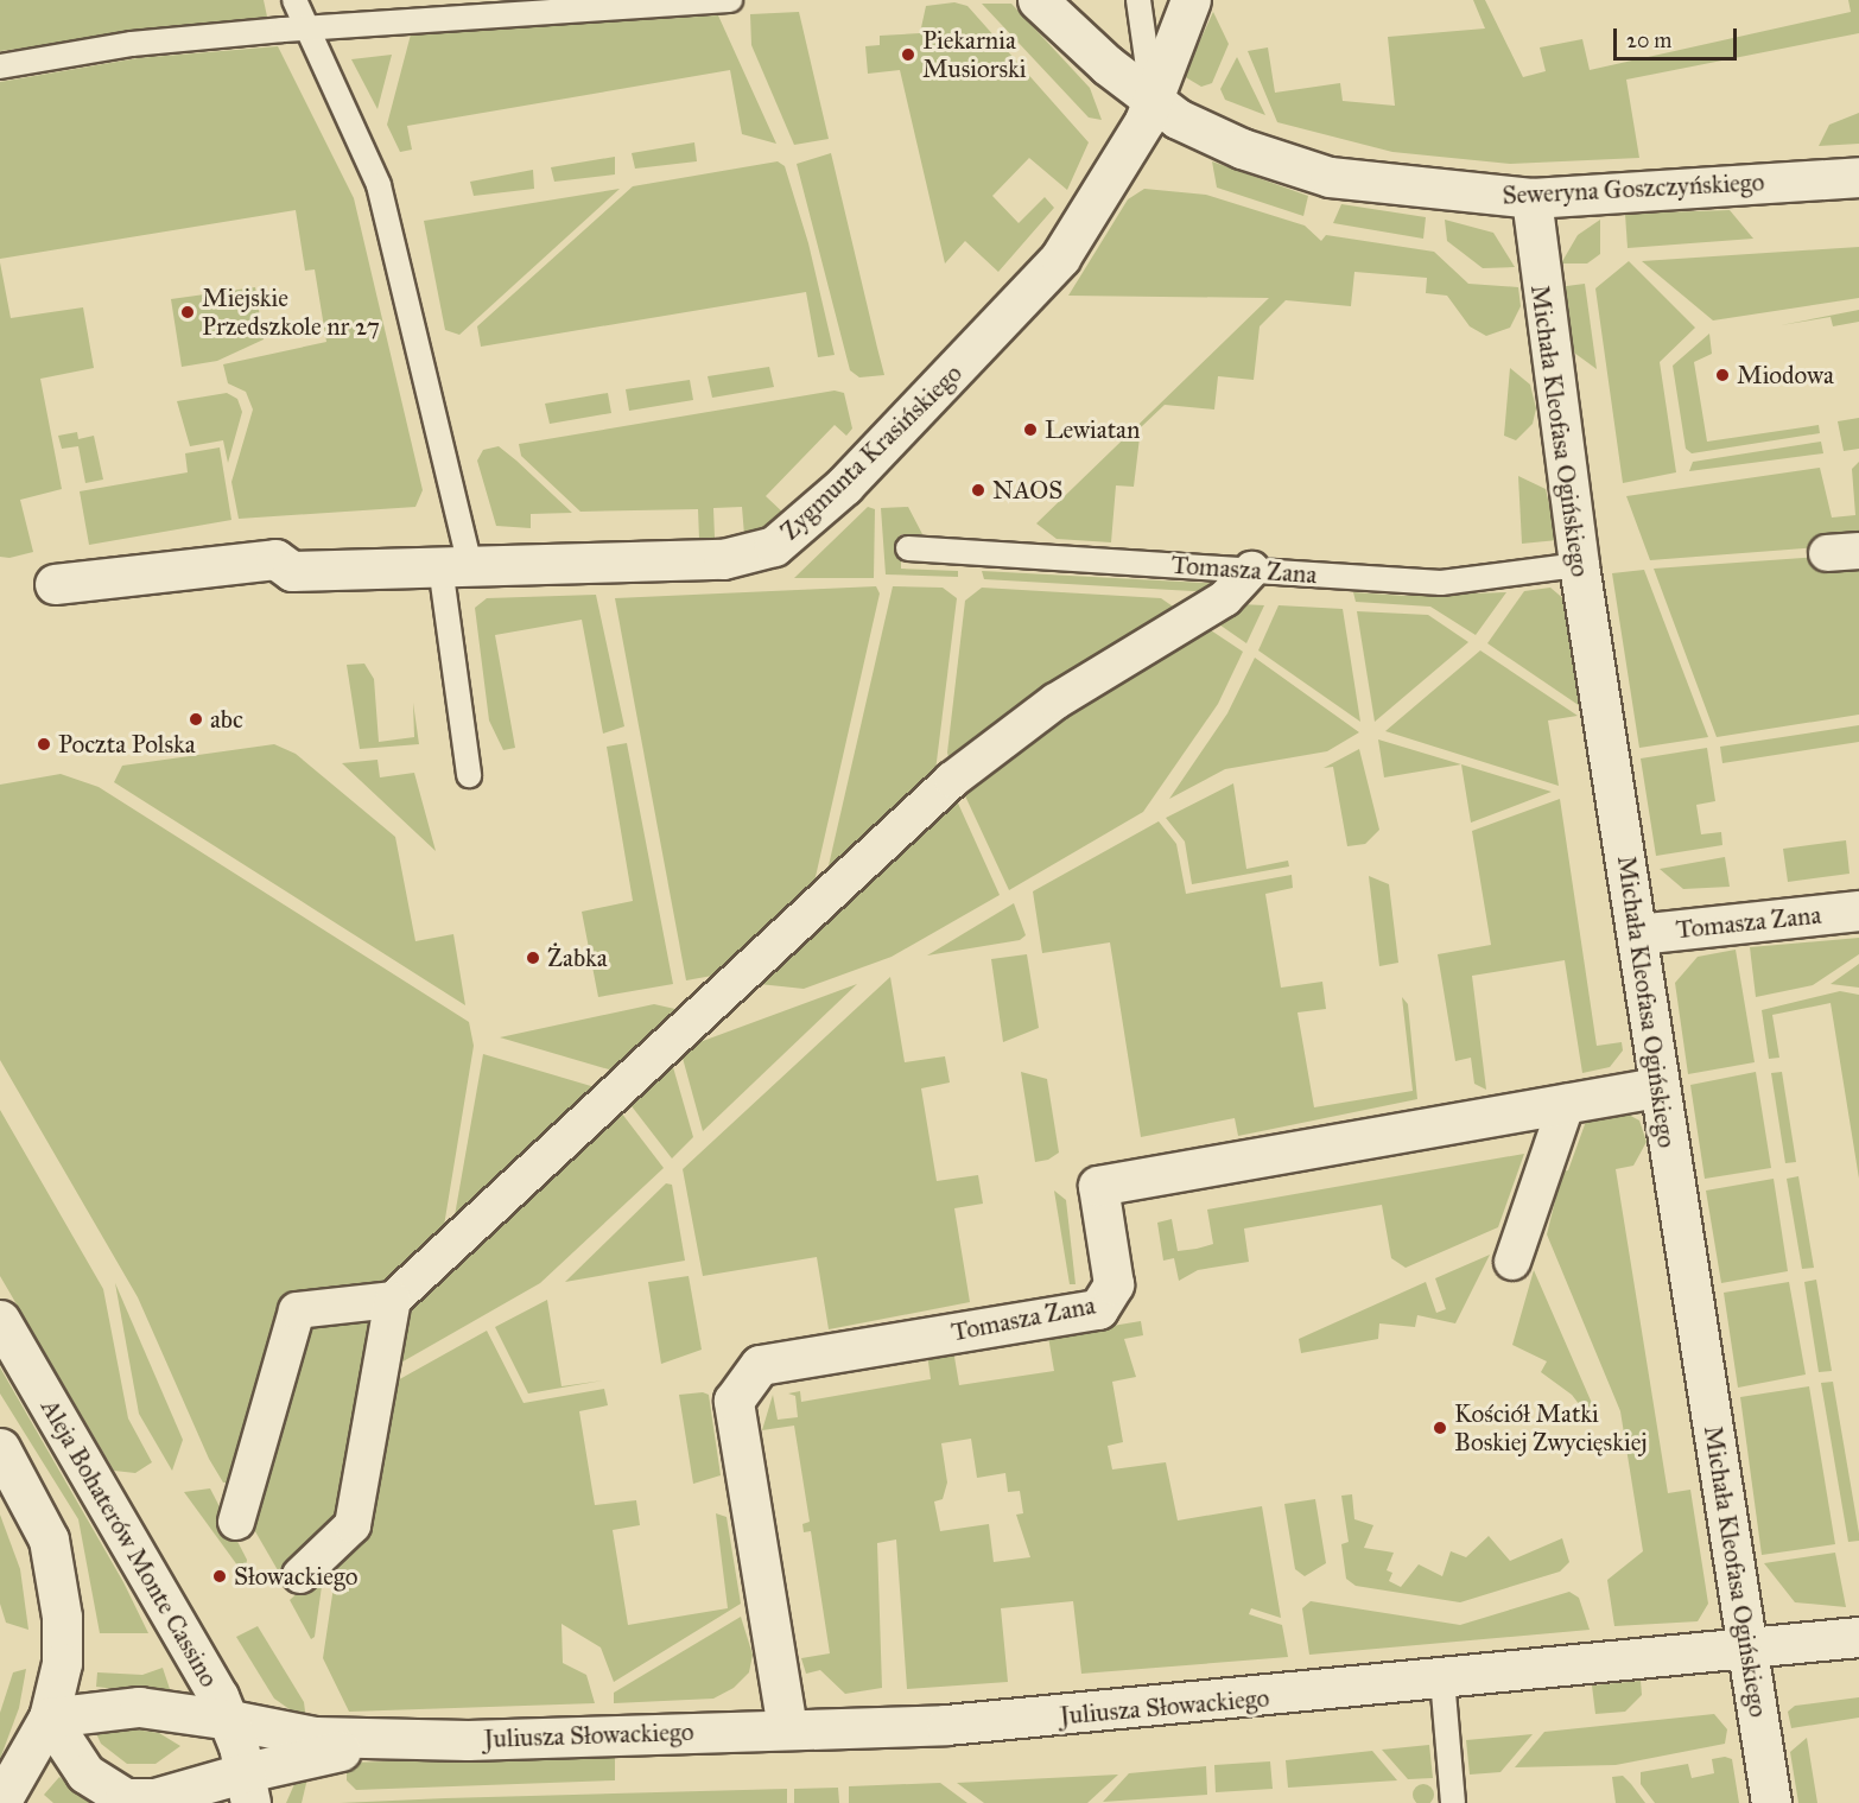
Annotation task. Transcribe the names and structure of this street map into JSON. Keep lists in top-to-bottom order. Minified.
{"streets":{"street":["Seweryna Goszczyńskiego","Michała Kleofasa Ogińskiego","Zygmunta Krasińskiego","Tomasza Zana","Aleja Bohaterów Monte Cassino","Juliusza Słowackiego"]},"crossings":[["Seweryna Goszczyńskiego","Michała Kleofasa Ogińskiego"],["Seweryna Goszczyńskiego","Zygmunta Krasińskiego"],["Michała Kleofasa Ogińskiego","Tomasza Zana"],["Michała Kleofasa Ogińskiego","Juliusza Słowackiego"],["Tomasza Zana","Juliusza Słowackiego"]],"places":["Piekarnia Musiorski","Miejskie Przedszkole nr 27","Miodowa","Lewiatan","NAOS","abc","Poczta Polska","Żabka","Kościół Matki Boskiej Zwycięskiej","Słowackiego"],"scale_bar":"20 m"}
